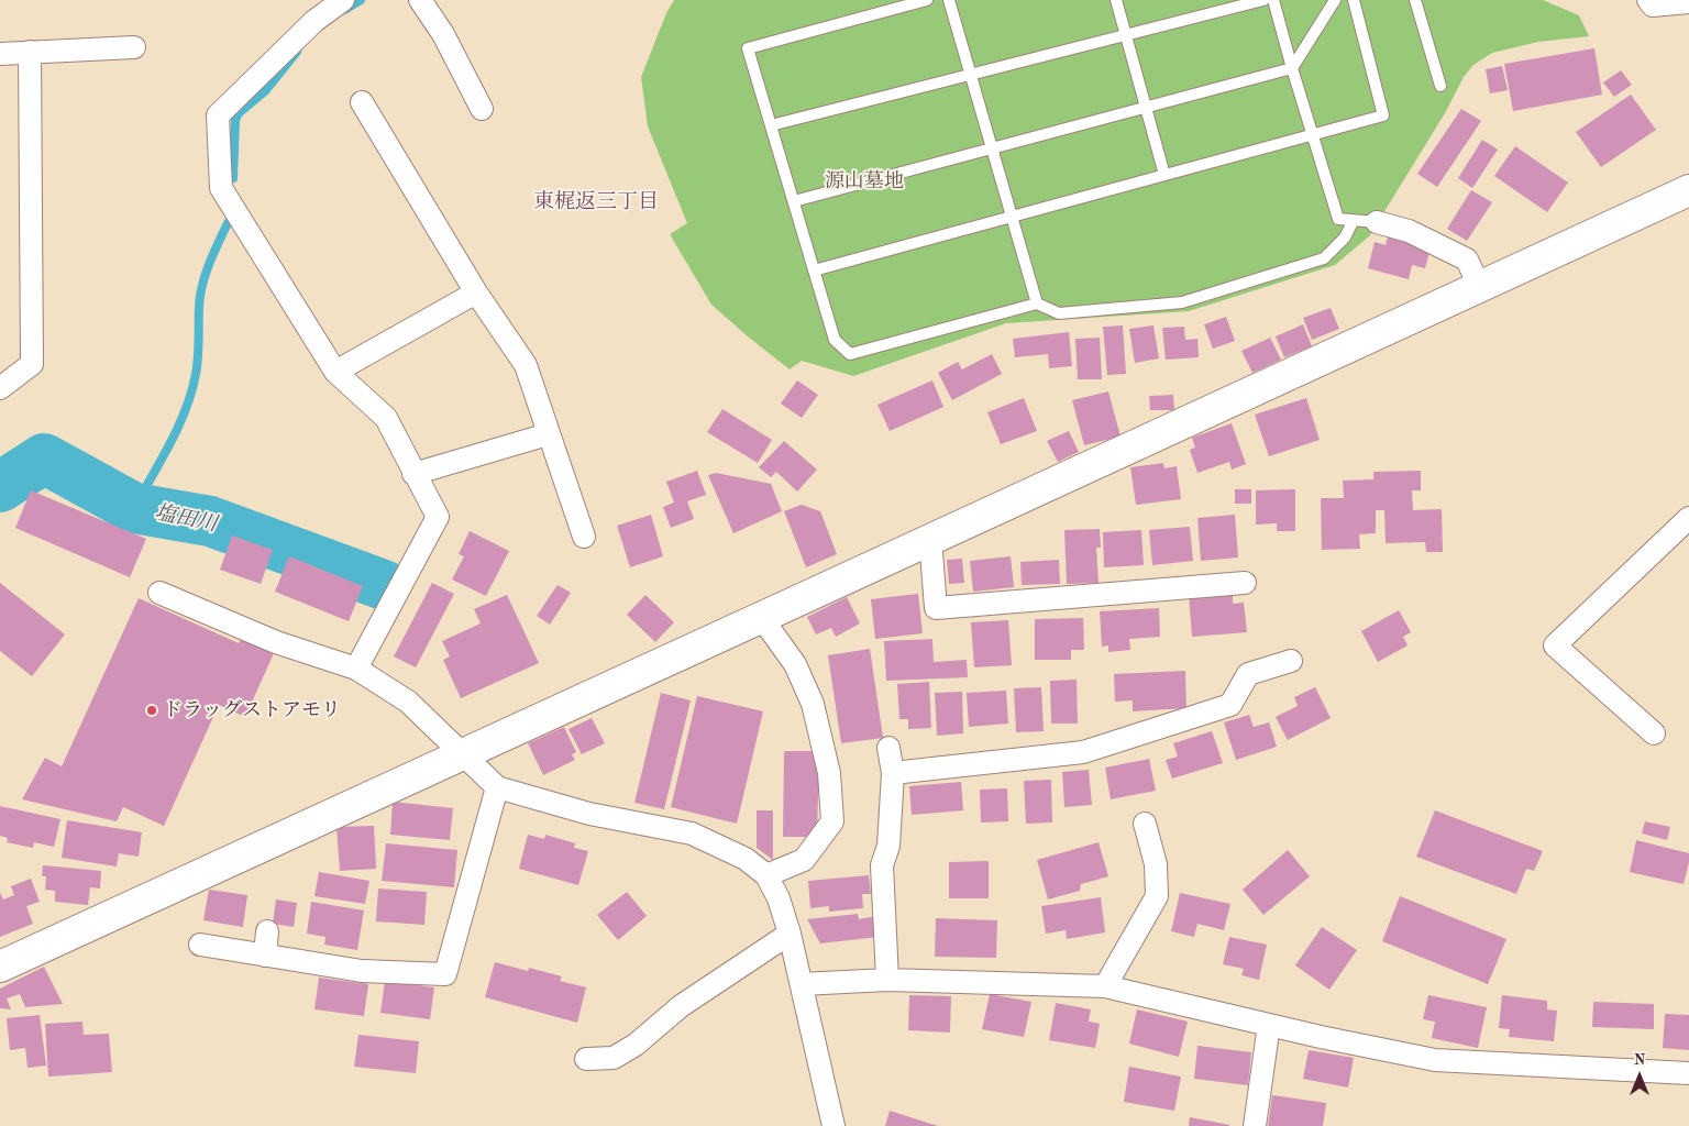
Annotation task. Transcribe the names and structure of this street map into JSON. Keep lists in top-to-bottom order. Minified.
{"districts":["東梶返三丁目"],"water":["塩田川"],"parks":["源山墓地"],"places":["ドラッグストアモリ"],"north":"top"}
